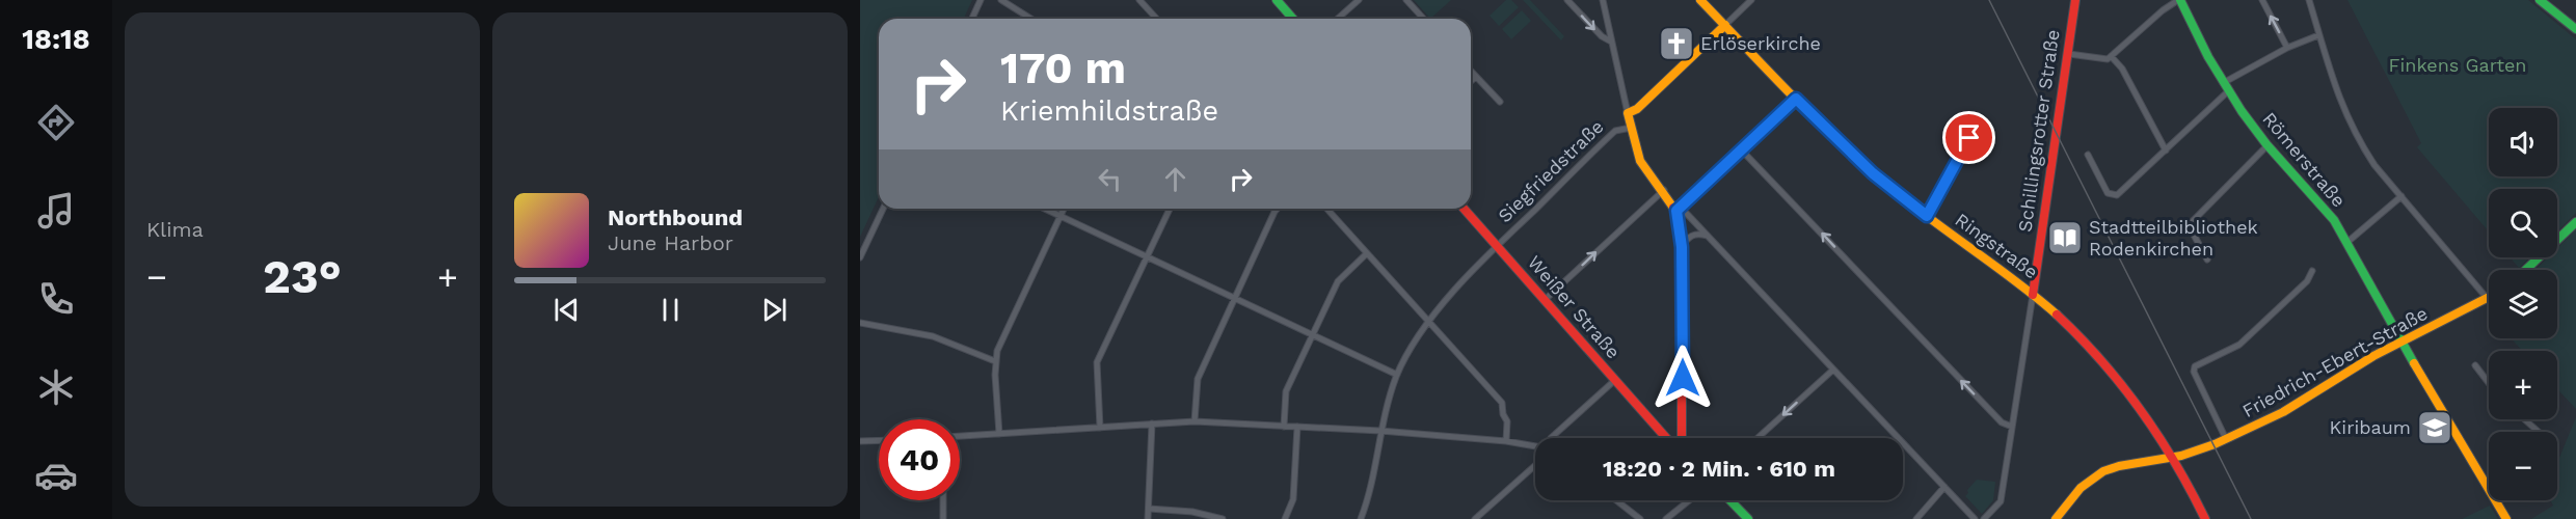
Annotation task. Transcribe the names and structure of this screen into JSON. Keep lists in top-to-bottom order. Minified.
{"streets":{"street":["Schillingsrotter Straße","Römerstraße","Siegfriedstraße","Ringstraße","Weißer Straße","Friedrich-Ebert-Straße"]},"crossings":[["Schillingsrotter Straße","Ringstraße"],["Römerstraße","Friedrich-Ebert-Straße"],["Siegfriedstraße","Ringstraße"],["Siegfriedstraße","Weißer Straße"],["Ringstraße","Friedrich-Ebert-Straße"]],"parks":["Finkens Garten"],"places":{"church":["Erlöserkirche"],"library":["Stadtteilbibliothek Rodenkirchen"],"school or university":["Kiribaum"]},"page":{"tabs":"18:18","tile":"Klima","turn":["170 m","Kriemhildstraße"],"map_buttons":["+","−"],"song":["Northbound","June Harbor"],"heat":["−","23°","+"],"limit":"40","trip":"18:20 · 2 Min. · 610 m"}}
